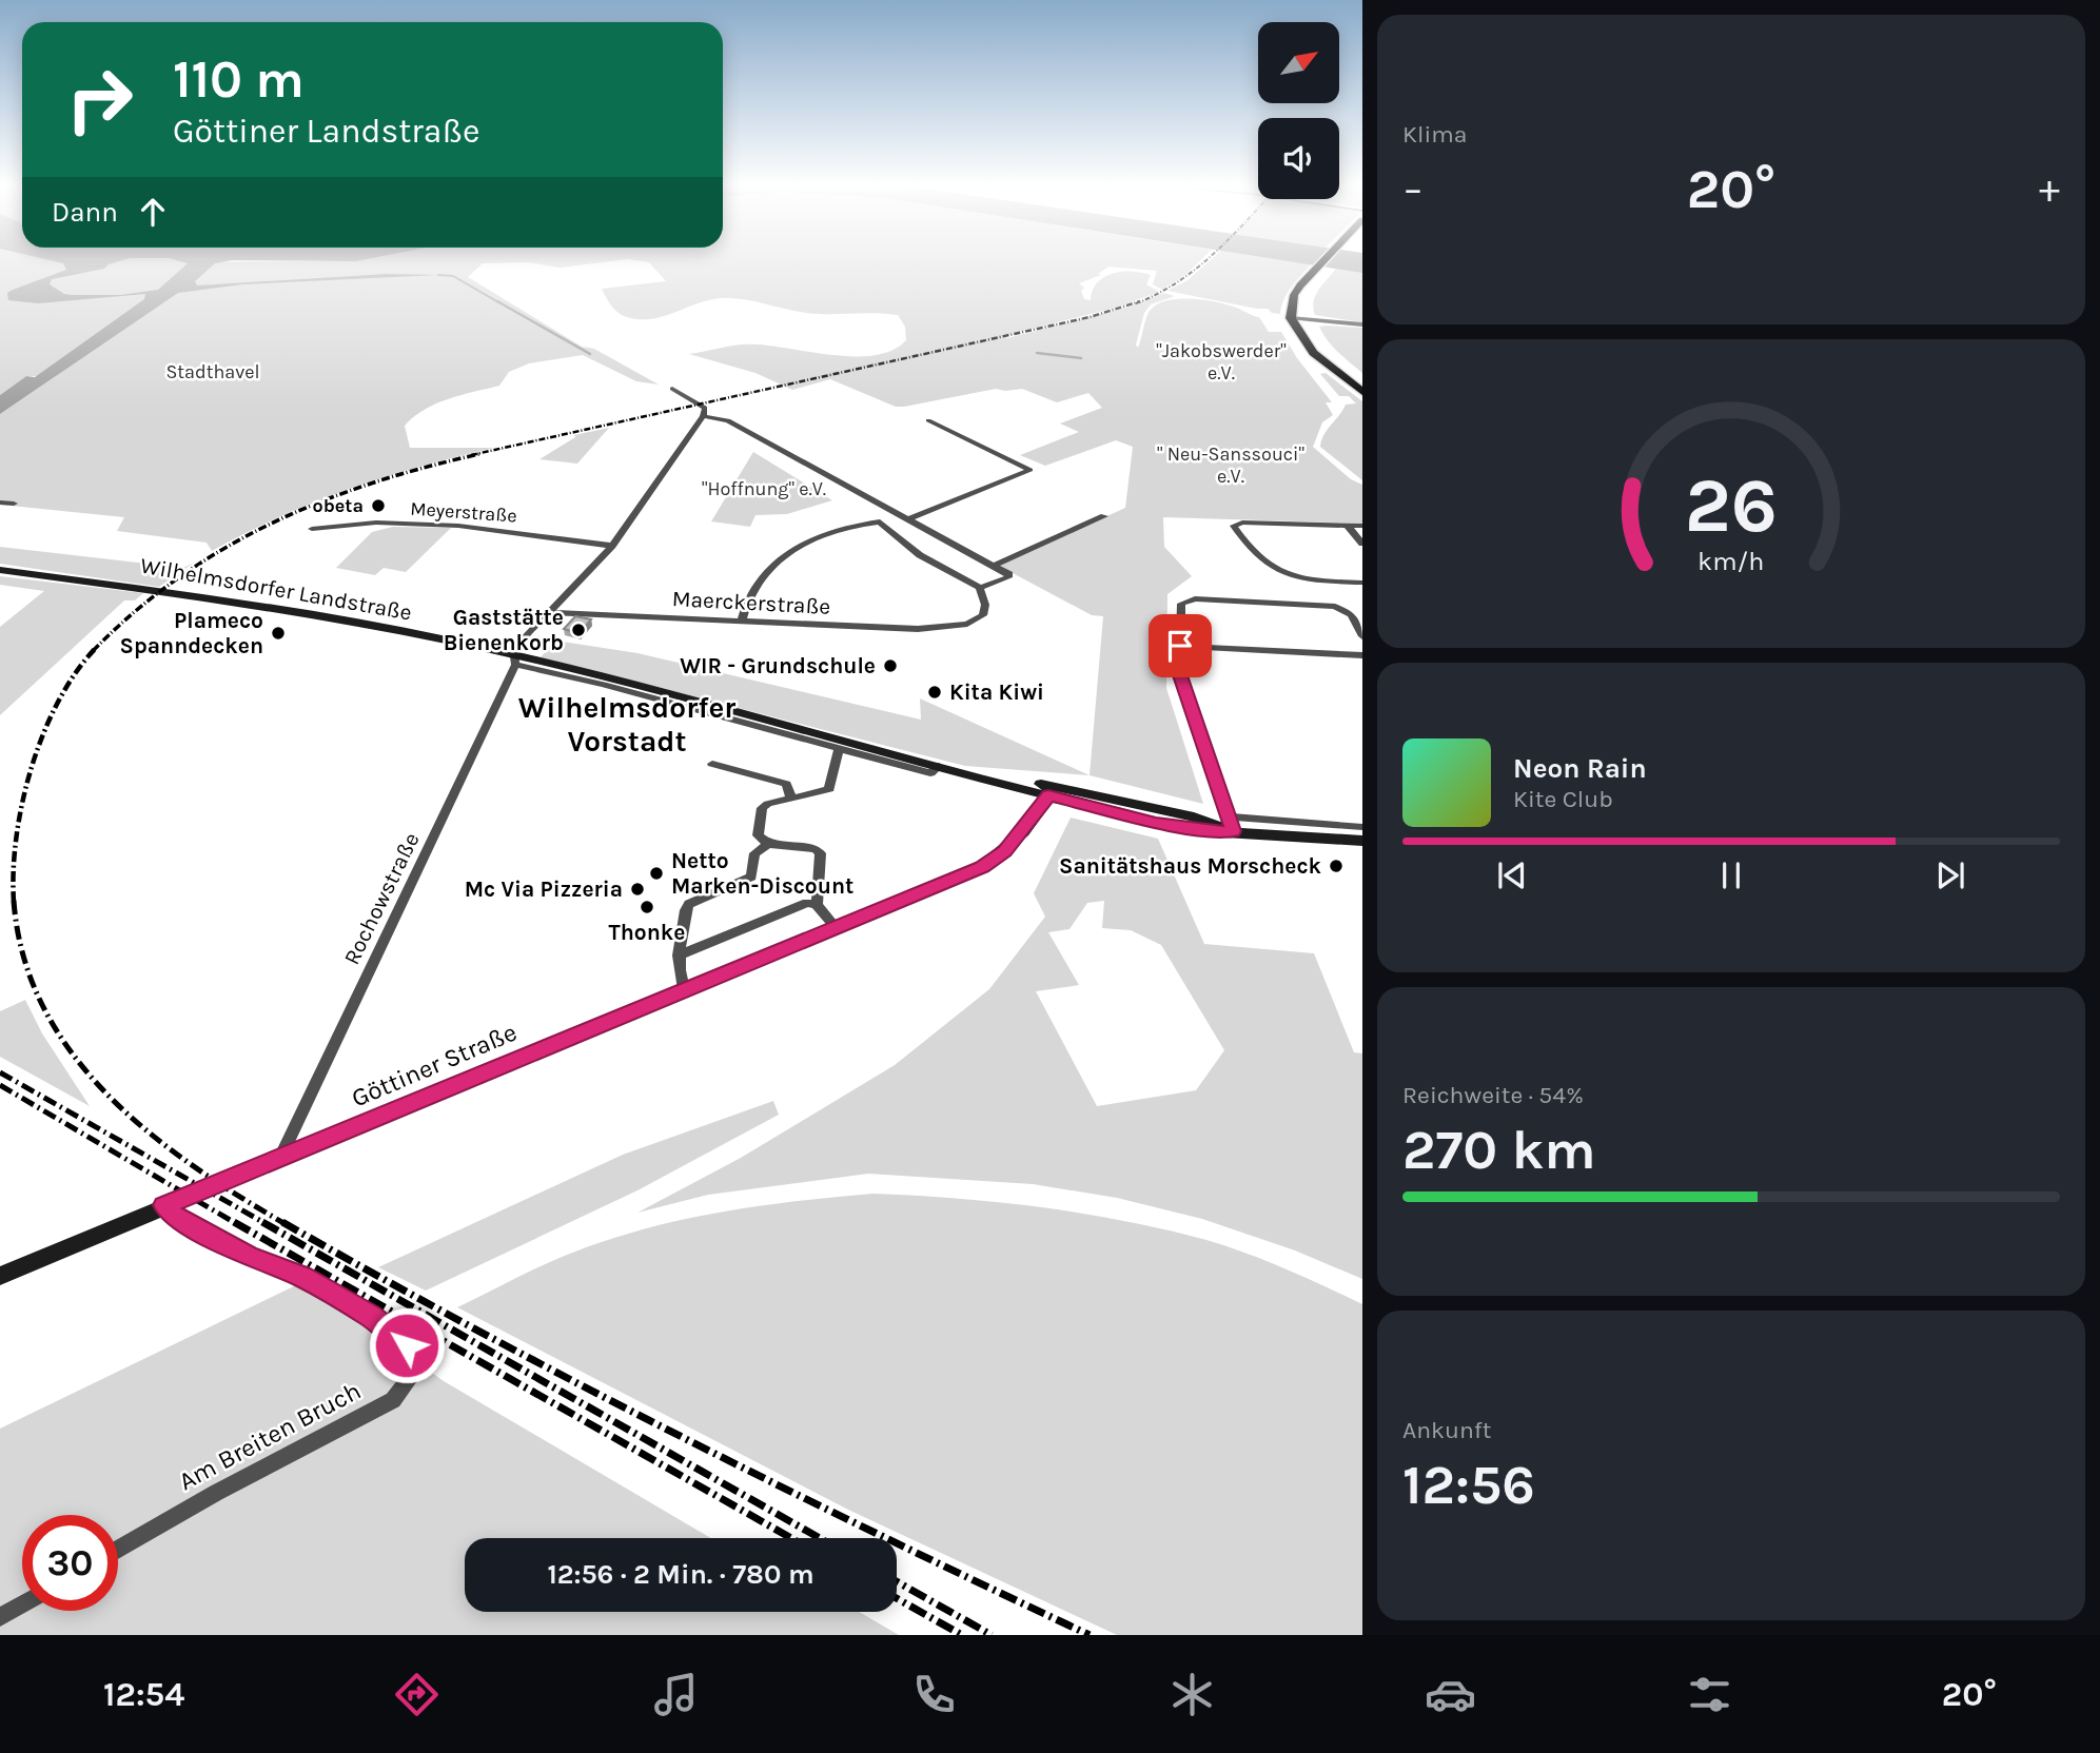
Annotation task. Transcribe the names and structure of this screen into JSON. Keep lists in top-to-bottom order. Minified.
{"streets":{"main road":["Wilhelmsdorfer Landstraße","Göttiner Straße"],"street":["Meyerstraße","Maerckerstraße","Rochowstraße","Am Breiten Bruch"]},"crossings":[["Wilhelmsdorfer Landstraße","Rochowstraße"],["Wilhelmsdorfer Landstraße","Göttiner Straße"],["Rochowstraße","Göttiner Straße"],["Göttiner Straße","Am Breiten Bruch"]],"districts":["Wilhelmsdorfer Vorstadt"],"parks":["\"Jakobswerder\" e.V.","Stadthavel","\" Neu-Sanssouci\" e.V.","\"Hoffnung\" e.V."],"places":["obeta","Gaststätte Bienenkorb","Plameco Spanndecken","WIR - Grundschule","Kita Kiwi","Sanitätshaus Morscheck","Netto Marken-Discount","Mc Via Pizzeria","Thonke"],"north":"top right","page":{"tile":["Klima",["Reichweite · 54%","270 km"],["Ankunft","12:56"]],"turn":["110 m","Göttiner Landstraße"],"heat":["−","20°","+"],"then":"Dann","song":["Neon Rain","Kite Club"],"limit":"30","trip":"12:56 · 2 Min. · 780 m","tabs":["12:54","20°"],"gauge":["26","km/h"]}}
